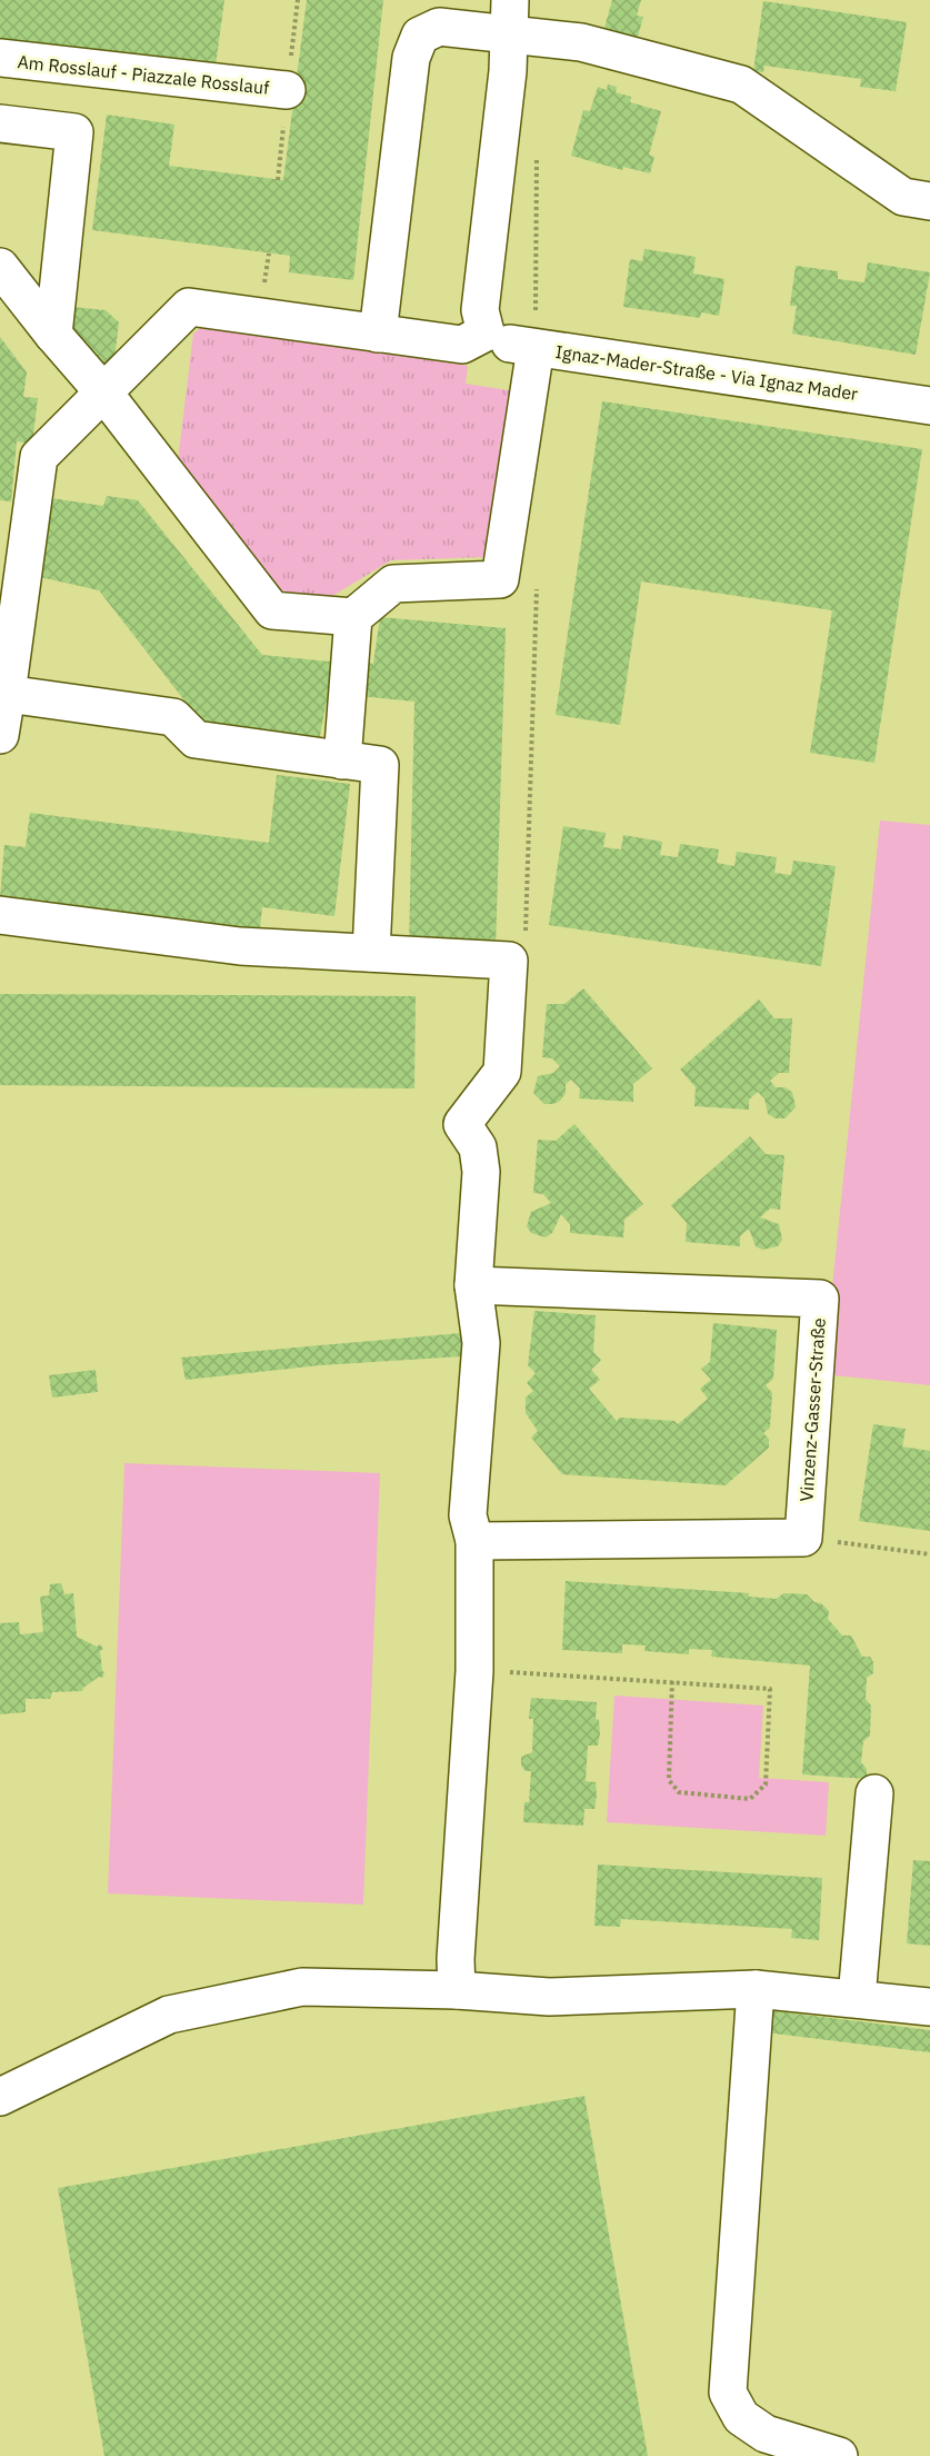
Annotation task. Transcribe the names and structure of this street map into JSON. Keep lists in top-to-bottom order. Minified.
{"streets":{"street":["Am Rosslauf - Piazzale Rosslauf","Ignaz-Mader-Straße - Via Ignaz Mader","Vinzenz-Gasser-Straße"]}}
